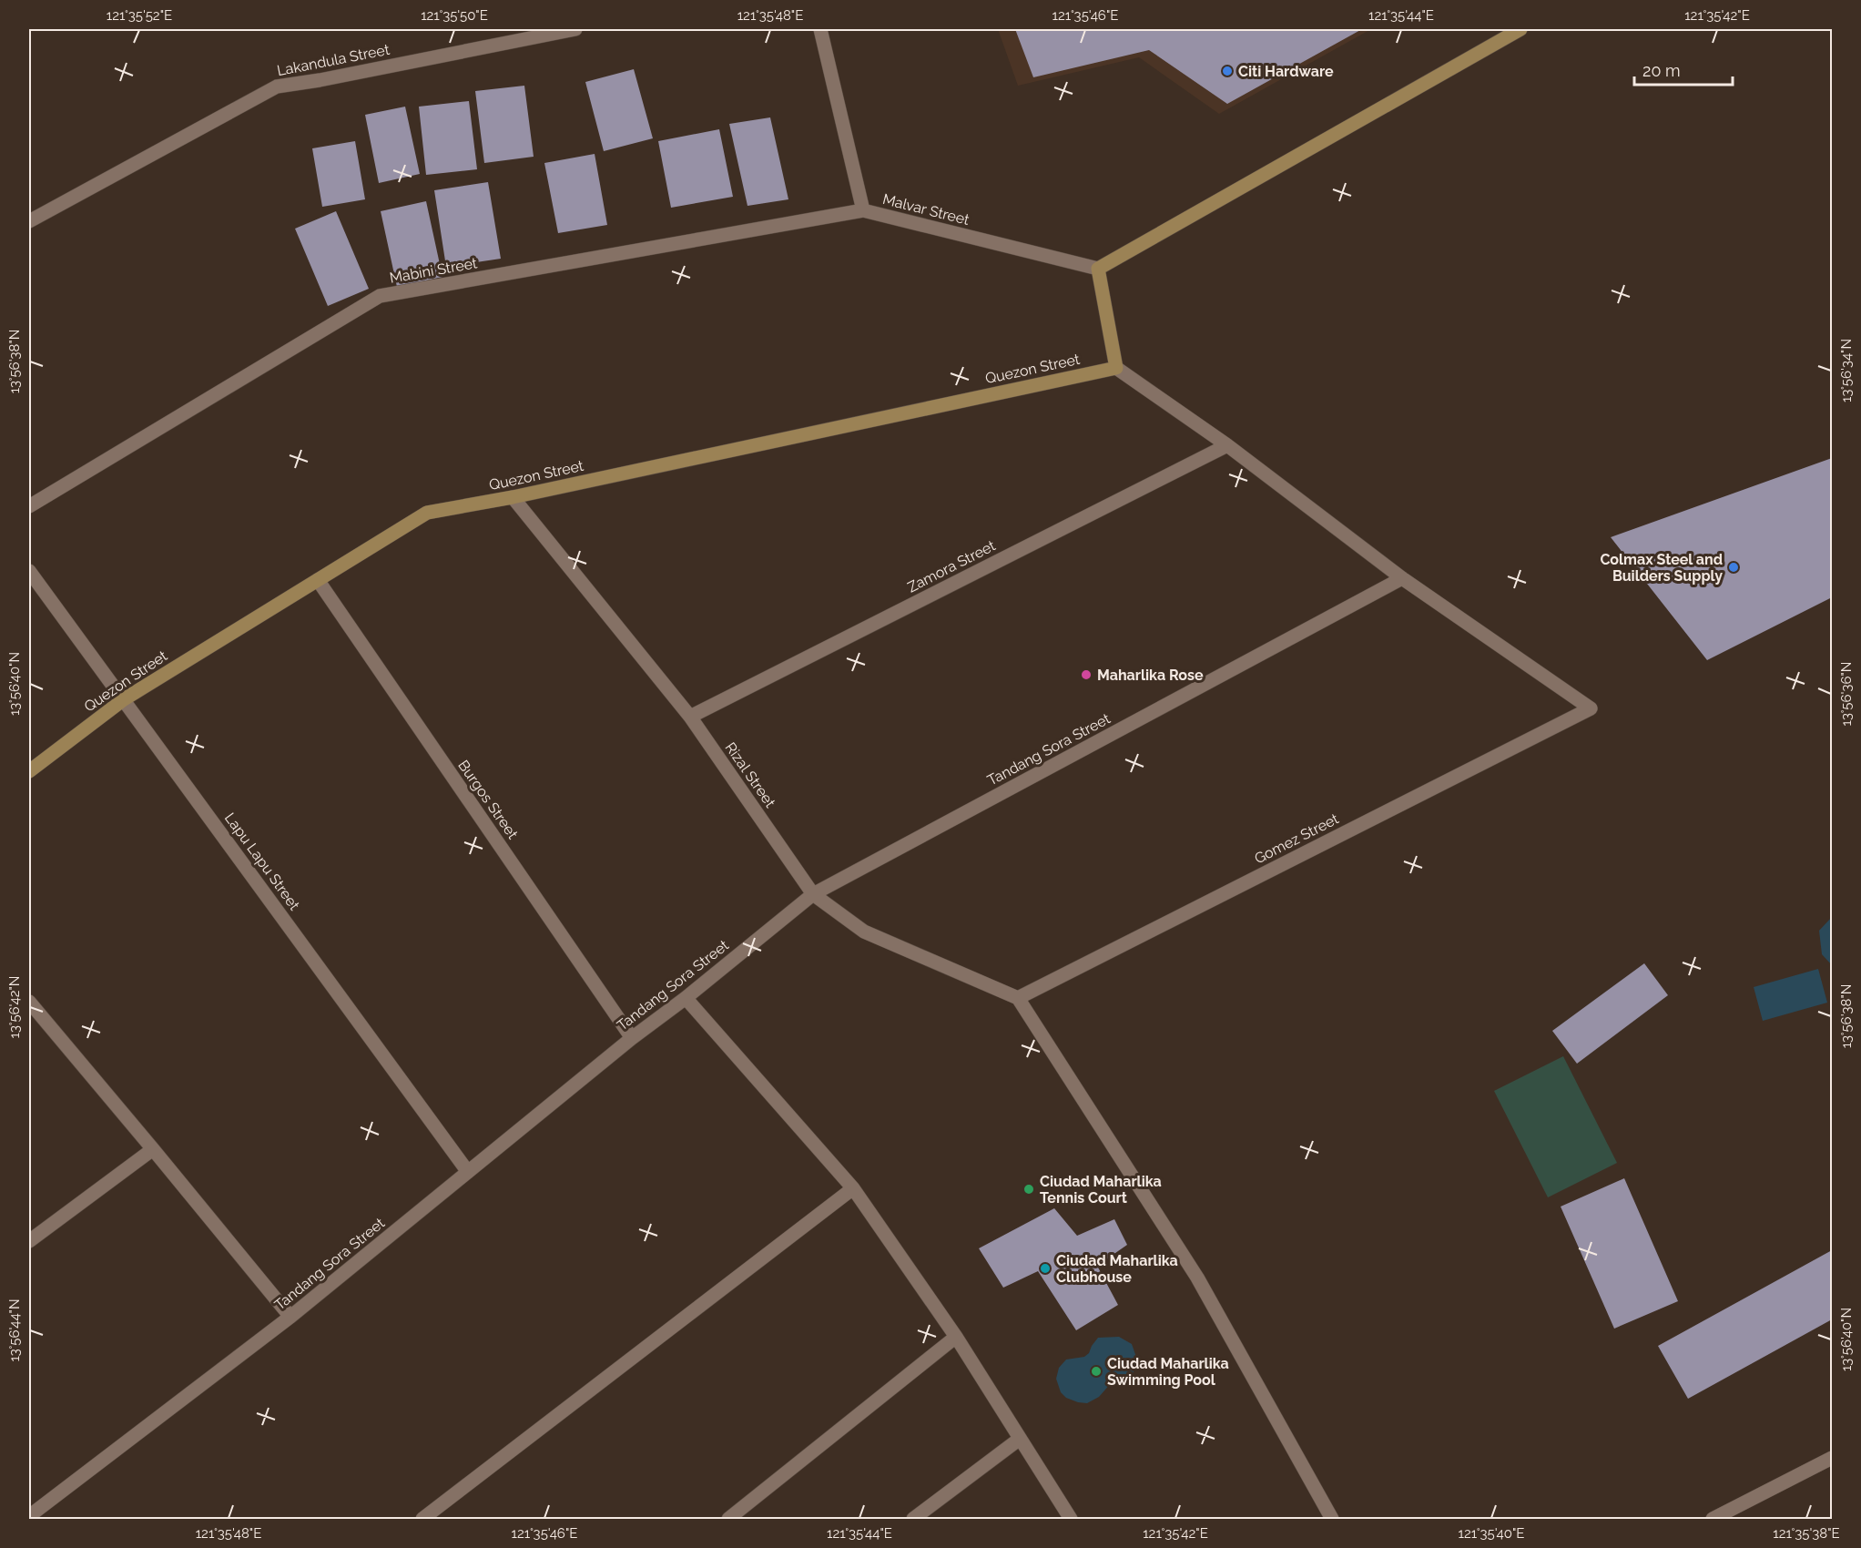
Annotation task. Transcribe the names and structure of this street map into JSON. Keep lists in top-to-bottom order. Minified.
{"streets":{"street":["Lakandula Street","Malvar Street","Mabini Street","Quezon Street","Zamora Street","Tandang Sora Street","Rizal Street","Burgos Street","Gomez Street","Lapu Lapu Street"]},"crossings":[["Malvar Street","Mabini Street"],["Quezon Street","Rizal Street"],["Quezon Street","Burgos Street"],["Quezon Street","Lapu Lapu Street"],["Zamora Street","Rizal Street"],["Tandang Sora Street","Rizal Street"],["Tandang Sora Street","Burgos Street"],["Tandang Sora Street","Gomez Street"],["Tandang Sora Street","Lapu Lapu Street"],["Rizal Street","Gomez Street"]],"places":["Citi Hardware","Colmax Steel and Builders Supply","Maharlika Rose","Ciudad Maharlika Tennis Court","Ciudad Maharlika Clubhouse","Ciudad Maharlika Swimming Pool"],"scale_bar":"20 m","coordinates":["121°35'52\"E","121°35'50\"E","121°35'48\"E","121°35'46\"E","121°35'44\"E","121°35'42\"E","13°56'38\"N","13°56'34\"N","13°56'40\"N","13°56'36\"N","13°56'42\"N","13°56'44\"N","121°35'40\"E","121°35'38\"E"]}
